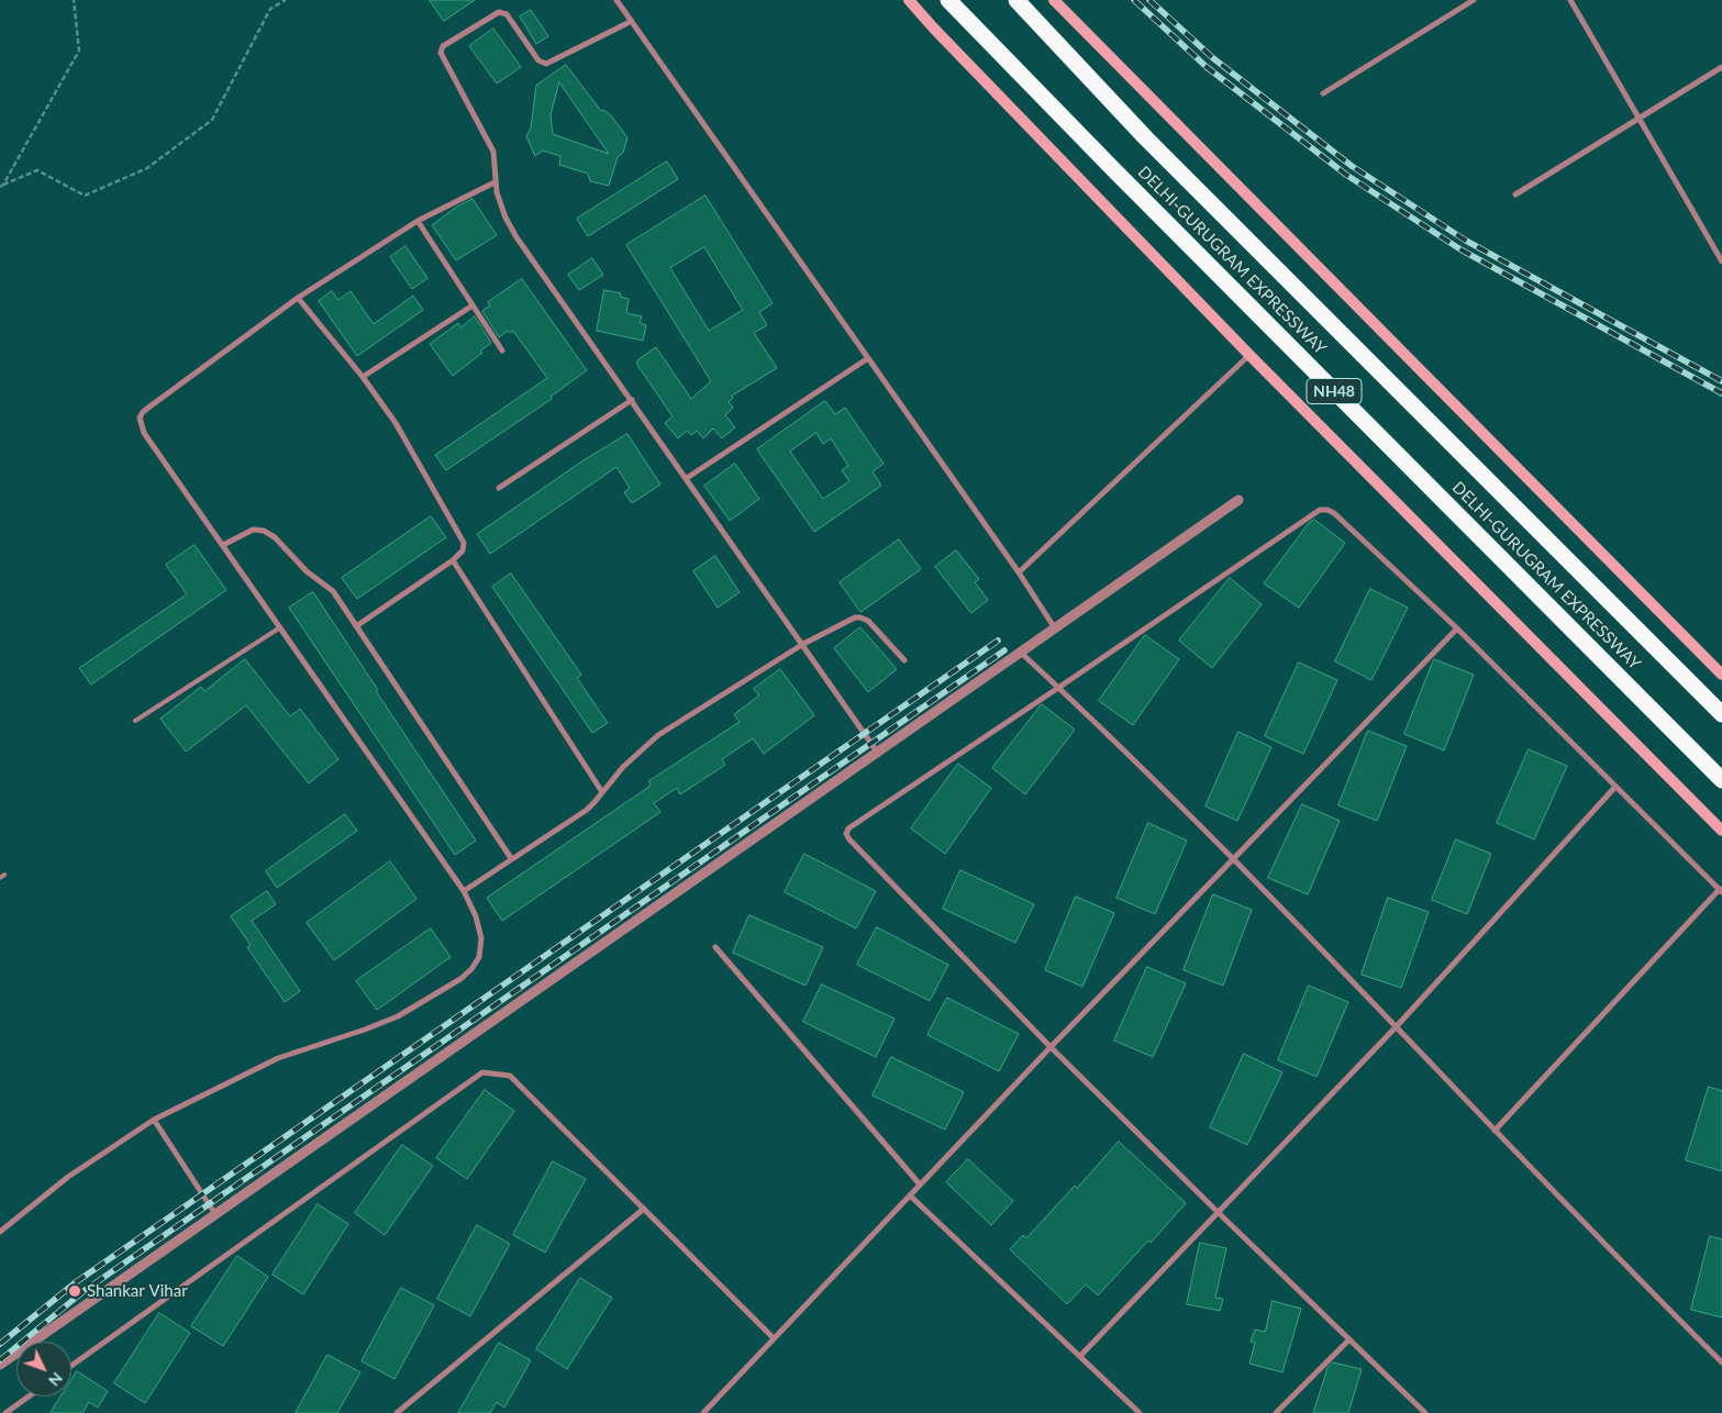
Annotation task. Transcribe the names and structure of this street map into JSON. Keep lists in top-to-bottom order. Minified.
{"streets":{"highway":["DELHI-GURUGRAM EXPRESSWAY","NH48"]},"places":["Shankar Vihar"],"north":"bottom right"}
